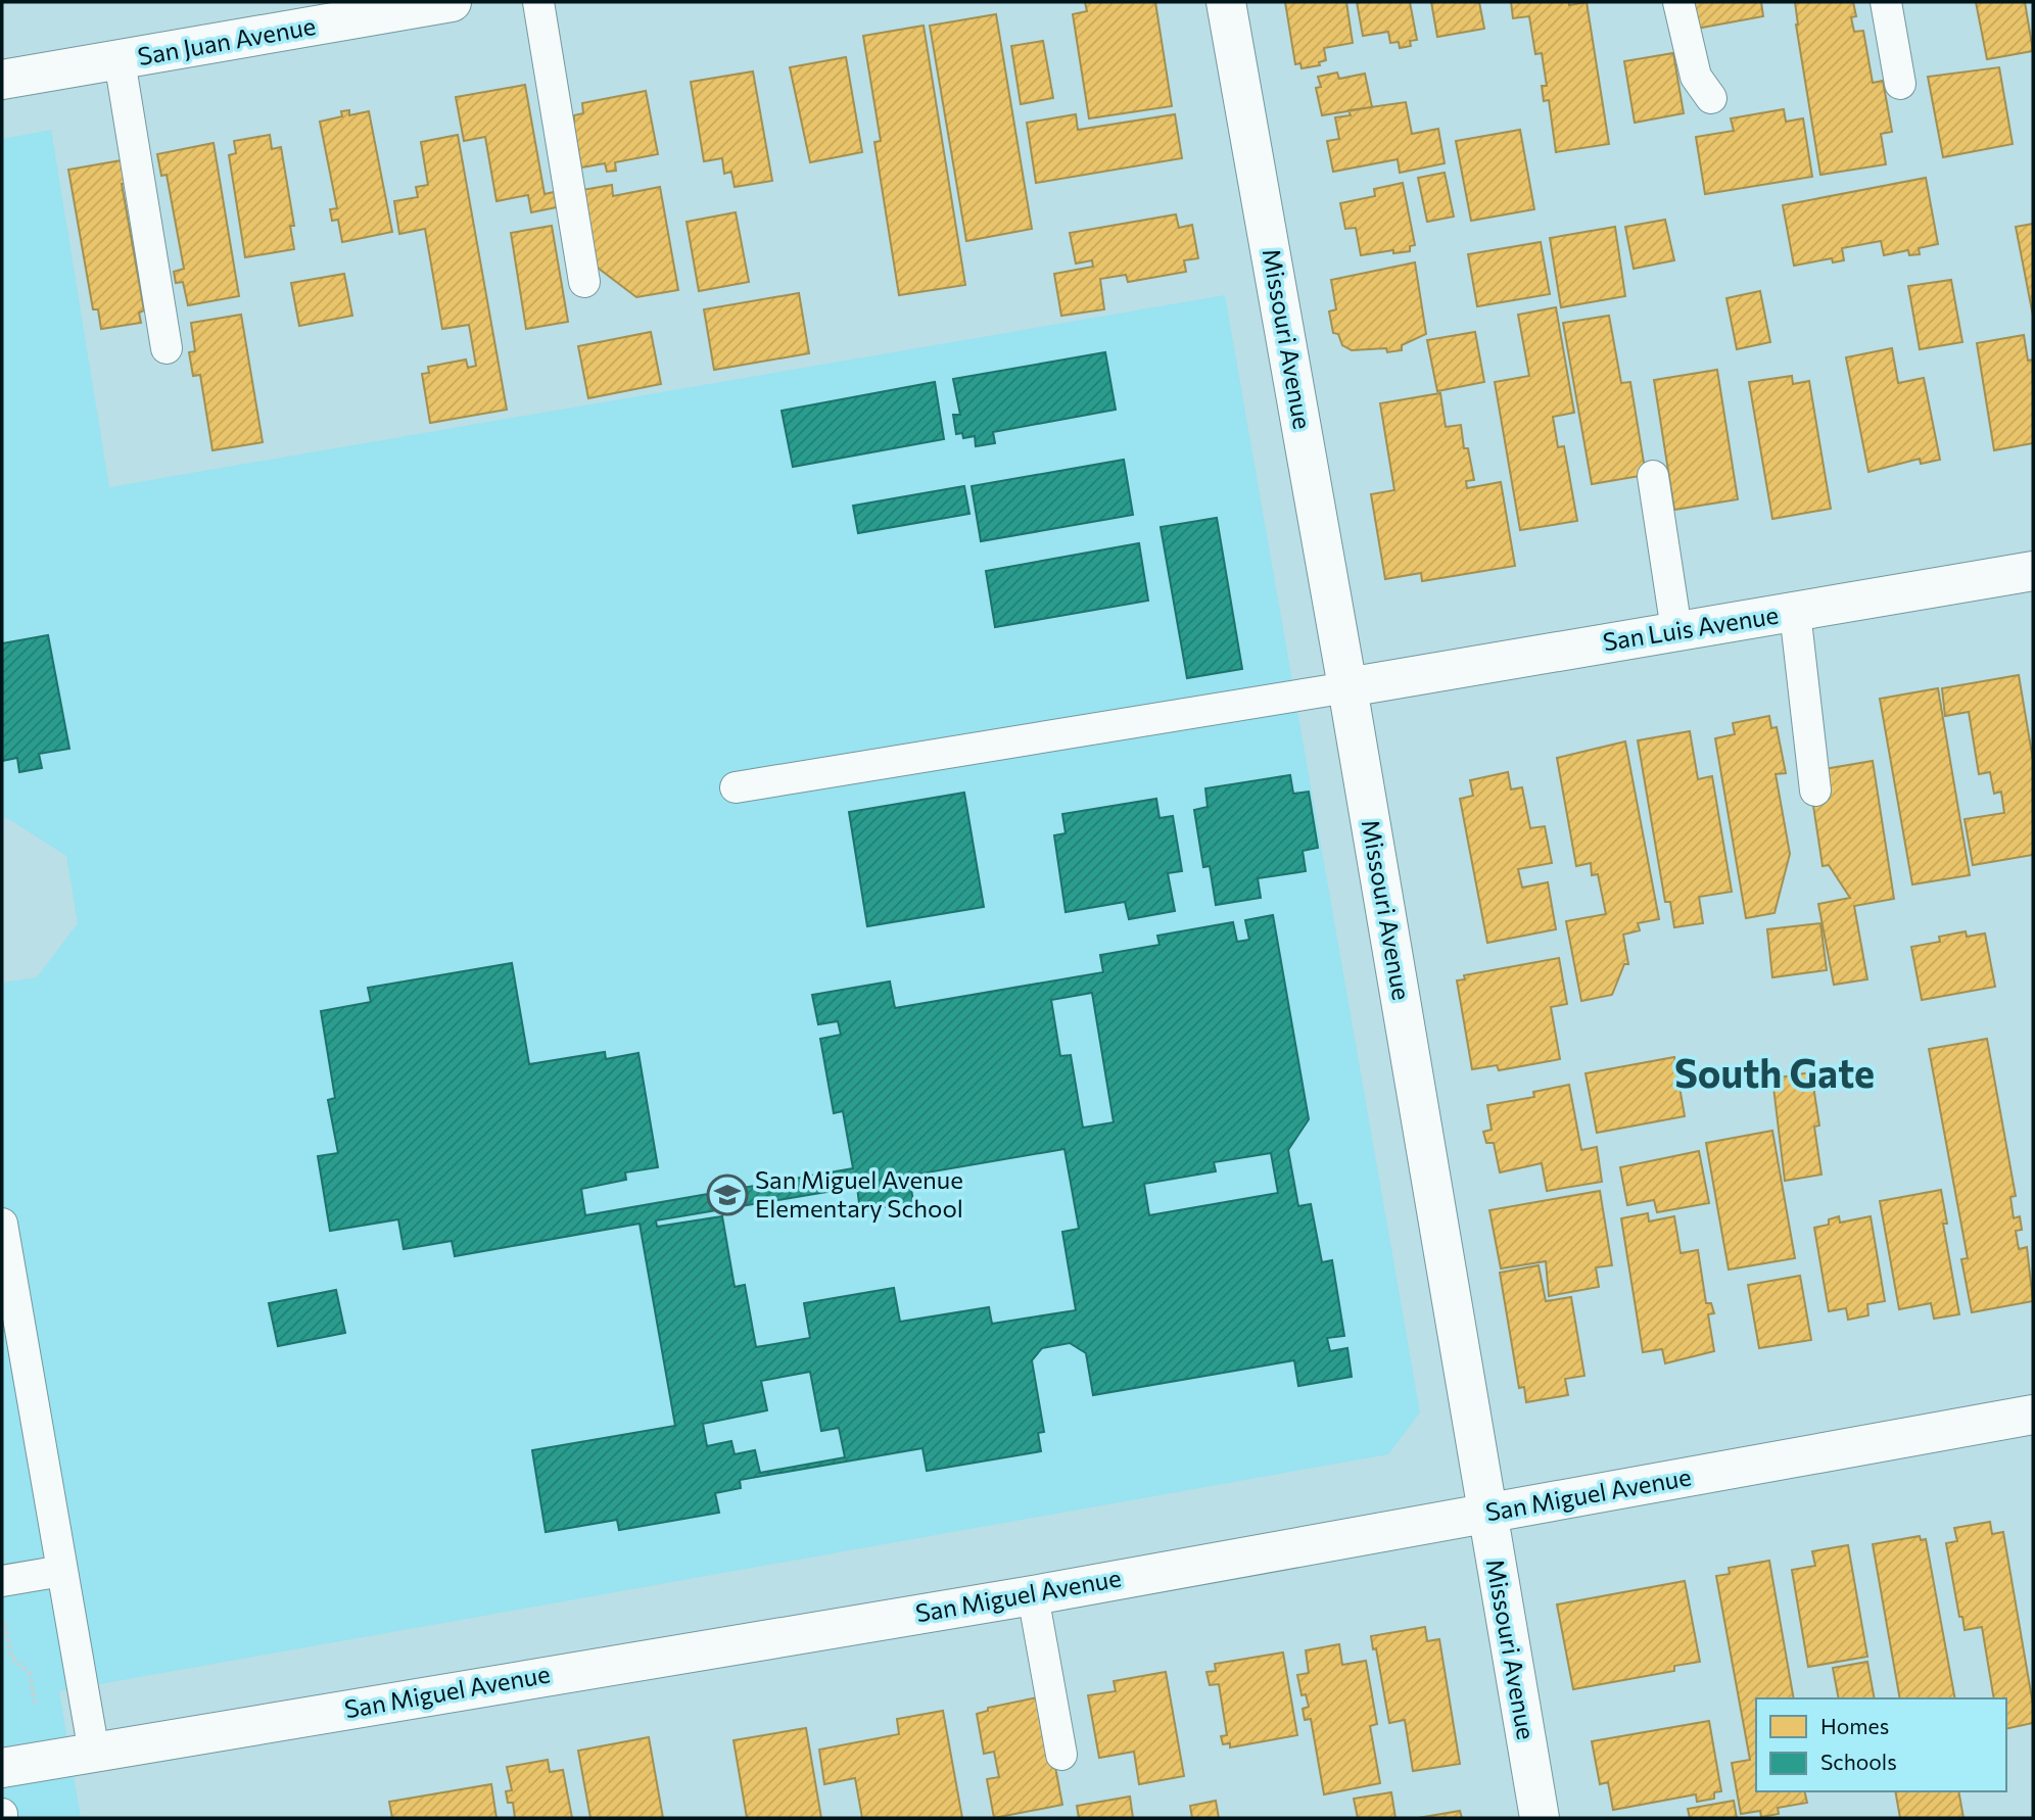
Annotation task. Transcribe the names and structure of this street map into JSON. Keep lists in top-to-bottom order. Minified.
{"streets":{"street":["San Juan Avenue","Missouri Avenue","San Luis Avenue","San Miguel Avenue"]},"crossings":[["Missouri Avenue","San Luis Avenue"],["Missouri Avenue","San Miguel Avenue"]],"districts":["South Gate"],"places":{"school or university":["San Miguel Avenue Elementary School"]},"legend":["Homes","Schools"]}
